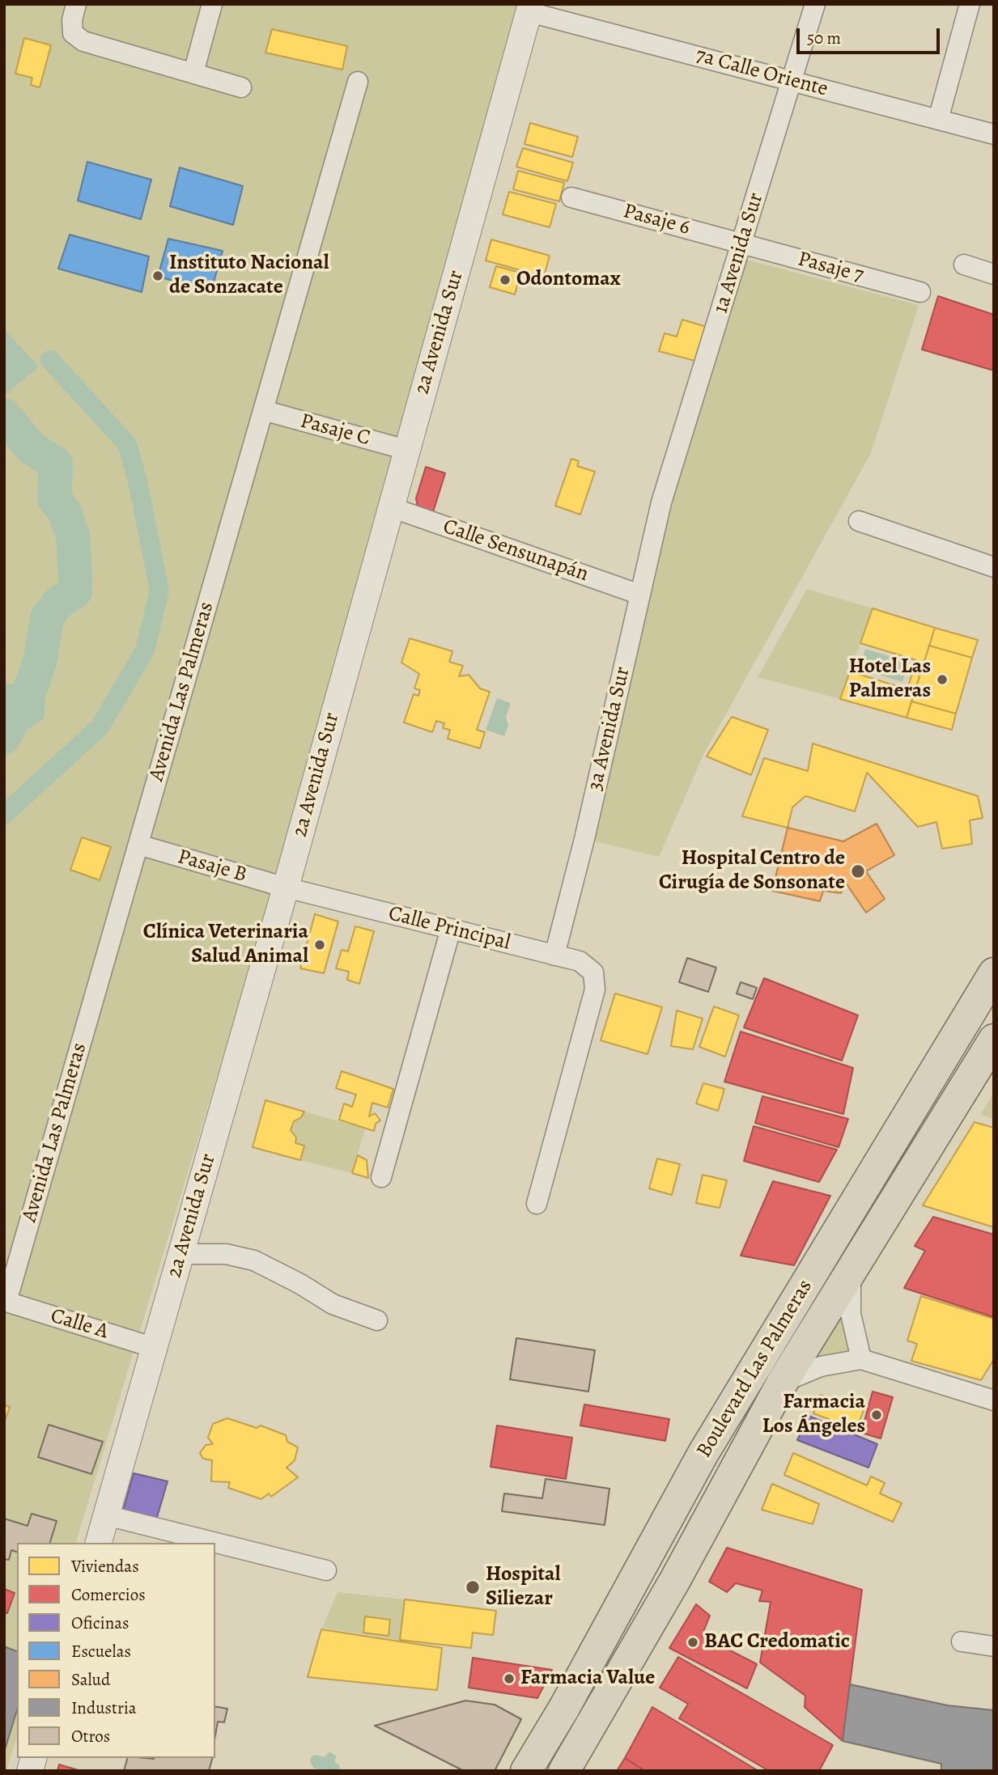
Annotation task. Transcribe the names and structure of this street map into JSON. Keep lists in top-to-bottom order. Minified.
{"streets":{"main road":["Boulevard Las Palmeras"],"street":["7a Calle Oriente","Pasaje 6","1a Avenida Sur","Pasaje 7","2a Avenida Sur","Pasaje C","Calle Sensunapán","Avenida Las Palmeras","3a Avenida Sur","Pasaje B","Calle Principal","Calle A"]},"crossings":[["7a Calle Oriente","1a Avenida Sur"],["7a Calle Oriente","2a Avenida Sur"],["Pasaje 6","1a Avenida Sur"],["Pasaje 6","Pasaje 7"],["1a Avenida Sur","Pasaje 7"],["1a Avenida Sur","3a Avenida Sur"],["2a Avenida Sur","Pasaje C"],["2a Avenida Sur","Calle Sensunapán"],["2a Avenida Sur","Pasaje B"],["2a Avenida Sur","Calle Principal"],["2a Avenida Sur","Calle A"],["Pasaje C","Avenida Las Palmeras"],["Calle Sensunapán","3a Avenida Sur"],["Avenida Las Palmeras","Pasaje B"],["Avenida Las Palmeras","Calle A"],["3a Avenida Sur","Calle Principal"],["Pasaje B","Calle Principal"]],"places":["Instituto Nacional de Sonzacate","Odontomax","Hotel Las Palmeras","Hospital Centro de Cirugía de Sonsonate","Clínica Veterinaria Salud Animal","Farmacia Los Ángeles","Hospital Siliezar","BAC Credomatic","Farmacia Value"],"legend":["Viviendas","Comercios","Oficinas","Escuelas","Salud","Industria","Otros"],"scale_bar":"50 m"}
